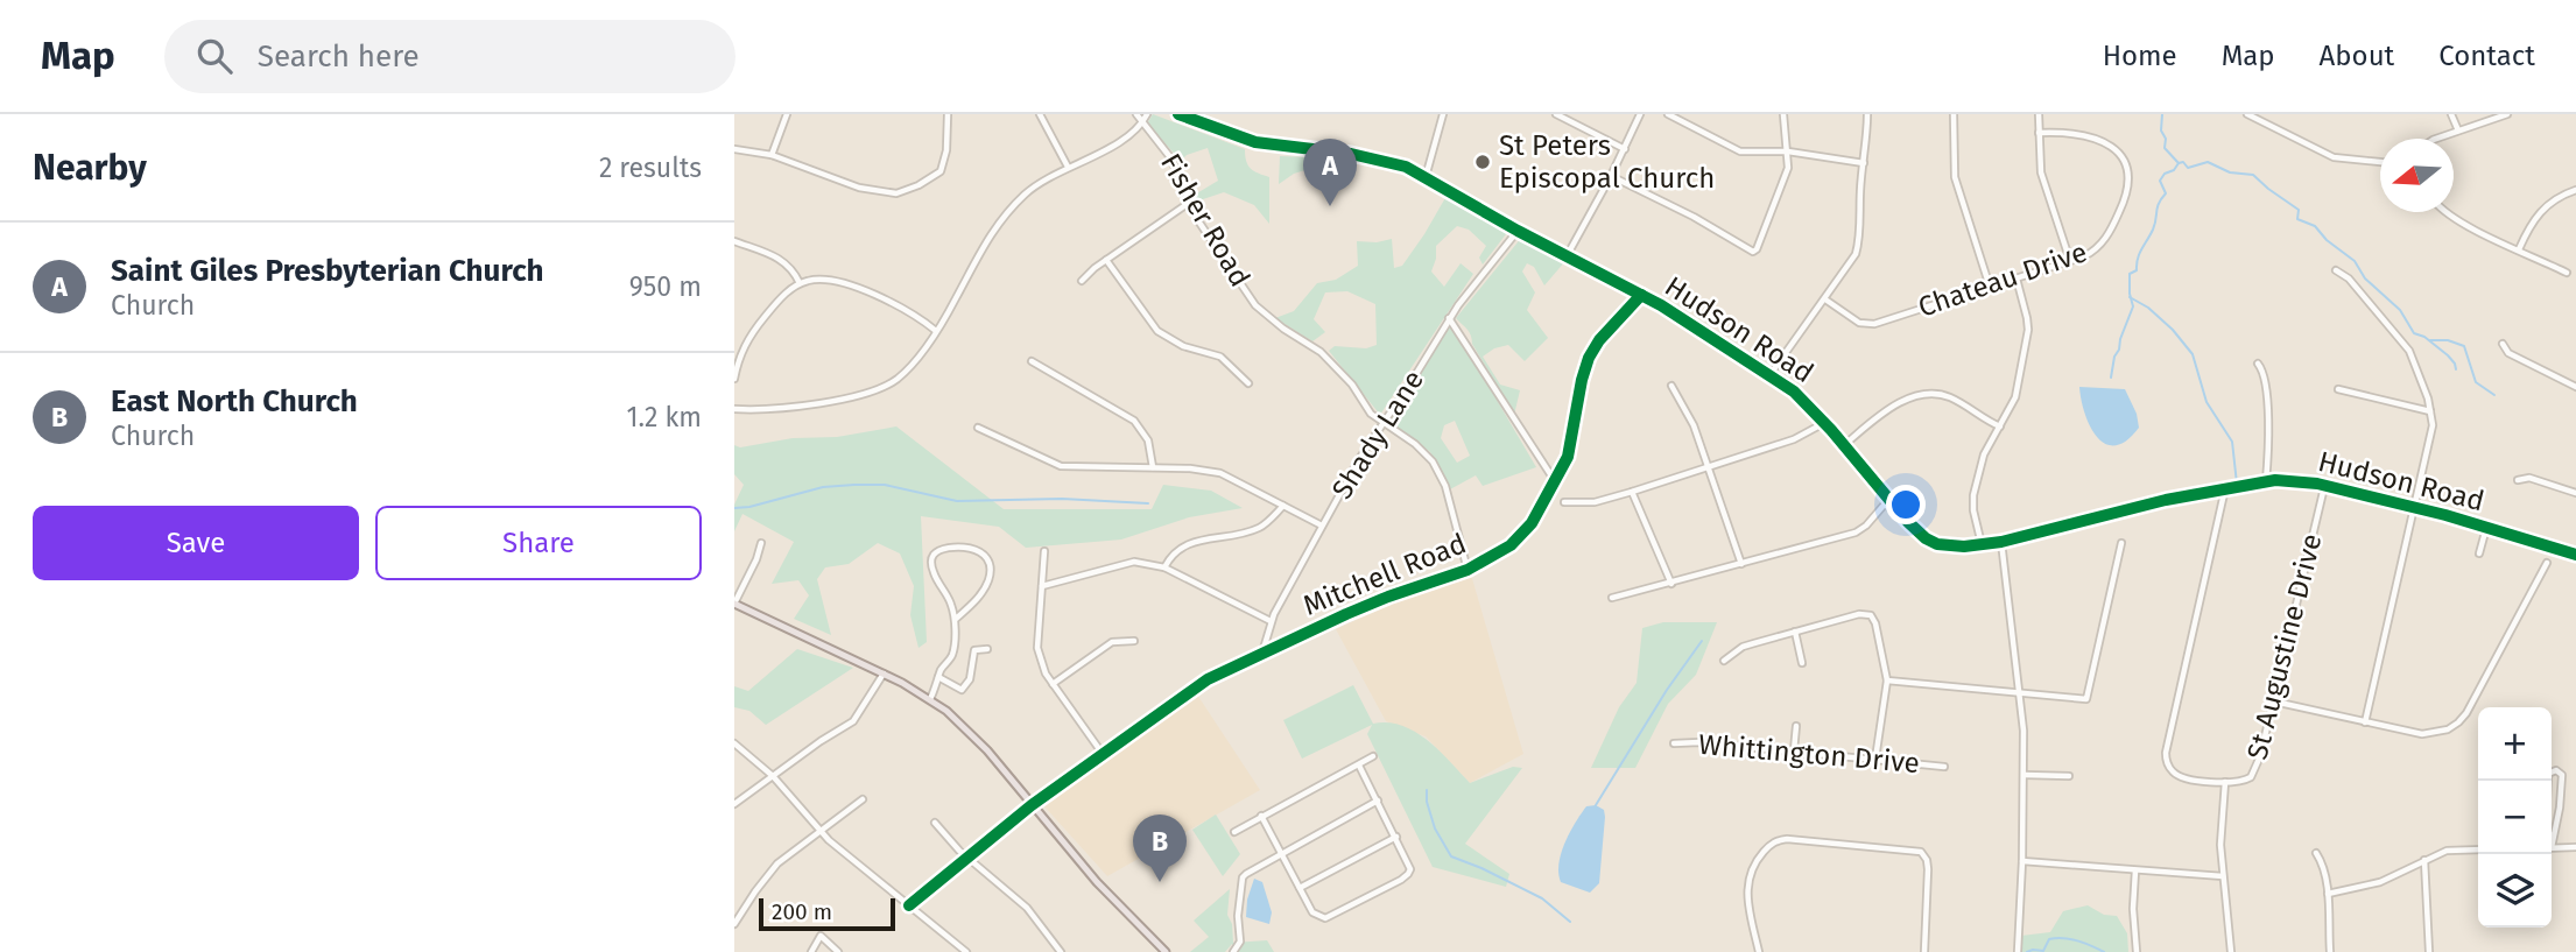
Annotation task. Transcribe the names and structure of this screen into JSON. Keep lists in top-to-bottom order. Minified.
{"streets":{"street":["Fisher Road","Chateau Drive","Hudson Road","Shady Lane","Mitchell Road","St Augustine Drive","Whittington Drive"]},"crossings":[["Fisher Road","Shady Lane"],["Fisher Road","Mitchell Road"],["Hudson Road","Shady Lane"],["Hudson Road","Mitchell Road"],["Hudson Road","St Augustine Drive"],["Shady Lane","Mitchell Road"]],"places":["St Peters Episcopal Church"],"scale_bar":"200 m","north":"left","page":{"header":"Map","search":"Search here","nav":["Home","Map","About","Contact"],"heading":["Nearby","2 results"],"pins":["A","B"],"list":[{"mark":"A","name":"Saint Giles Presbyterian Church","note":"Church","value":"950 m"},{"mark":"B","name":"East North Church","note":"Church","value":"1.2 km"}],"buttons":["Save","Share"],"map_buttons":["+","−"],"scale":"200 m"}}
